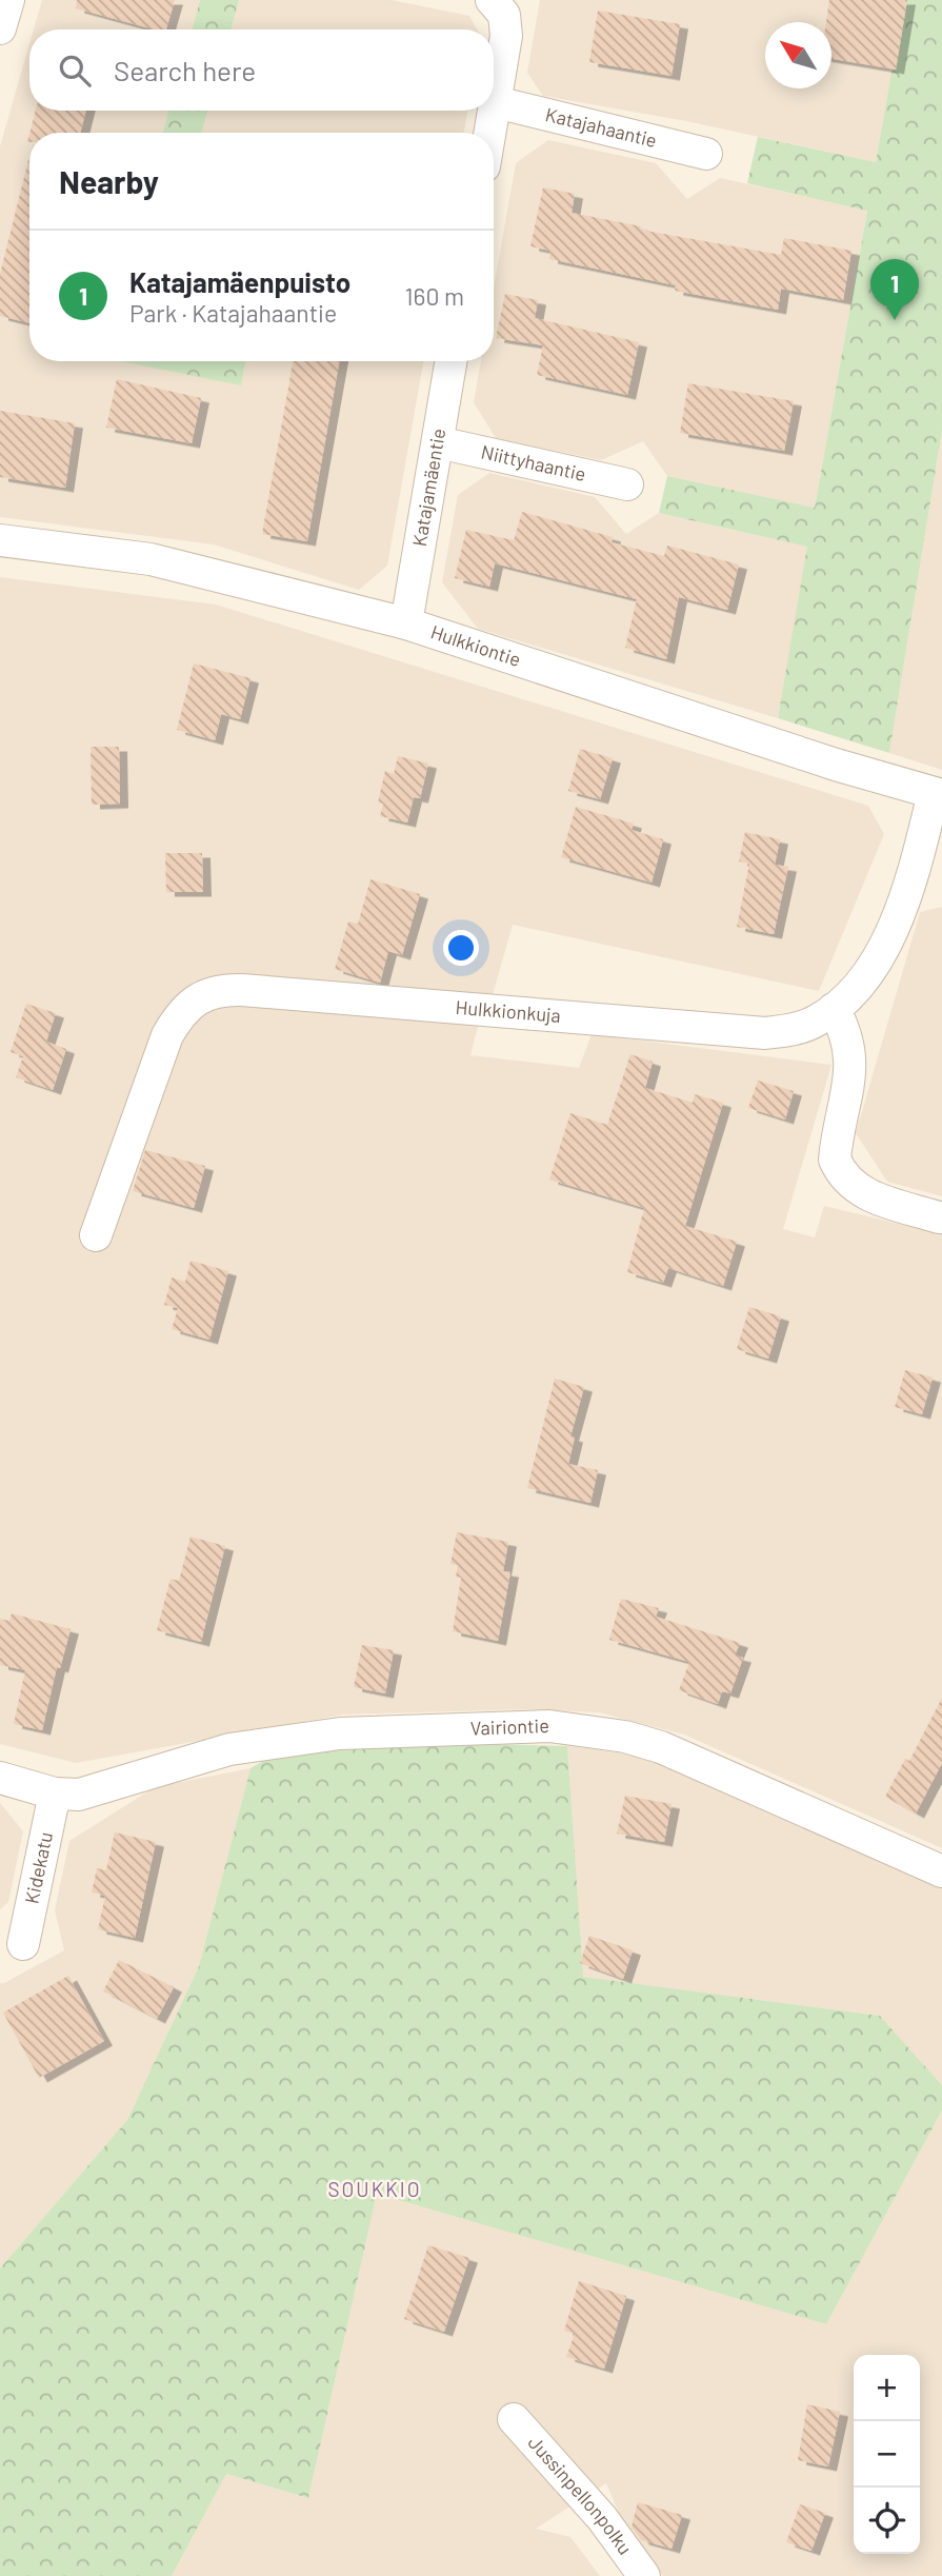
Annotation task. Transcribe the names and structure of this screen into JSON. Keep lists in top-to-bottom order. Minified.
{"streets":{"street":["Katajahaantie","Niittyhaantie","Katajamäentie","Hulkkiontie","Hulkkionkuja","Vairiontie","Kidekatu","Jussinpellonpolku"]},"crossings":[["Niittyhaantie","Katajamäentie"],["Katajamäentie","Hulkkiontie"],["Hulkkiontie","Hulkkionkuja"],["Vairiontie","Kidekatu"]],"districts":["SOUKKIO"],"north":"top left","page":{"search":"Search here","heading":"Nearby","list":[{"mark":"1","name":"Katajamäenpuisto","note":"Park · Katajahaantie","value":"160 m"}],"pins":"1","map_buttons":["+","−"]}}
